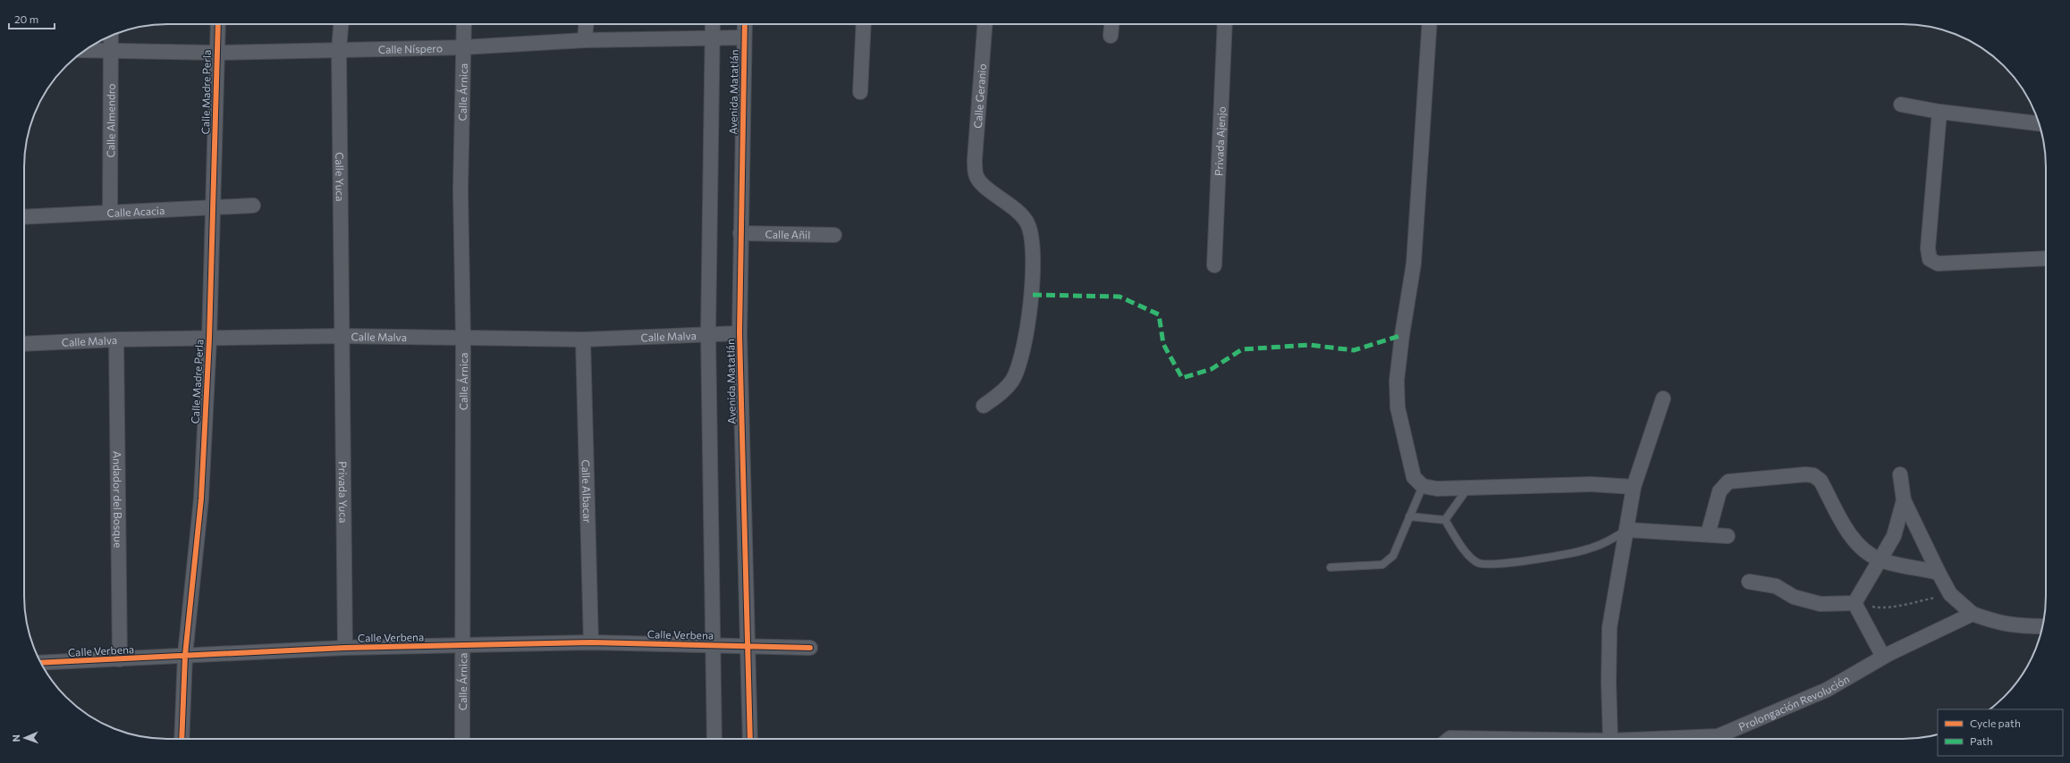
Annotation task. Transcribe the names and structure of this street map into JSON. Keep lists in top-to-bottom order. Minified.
{"streets":{"street":["Calle Níspero","Calle Madre Perla","Calle Árnica","Avenida Matatlán","Calle Geranio","Calle Almendro","Privada Ajenjo","Calle Yuca","Calle Acacia","Calle Añil","Calle Malva","Calle Albacar","Privada Yuca","Andador del Bosque","Calle Verbena","Prolongación Revolución"]},"crossings":[["Calle Níspero","Calle Madre Perla"],["Calle Níspero","Calle Árnica"],["Calle Níspero","Avenida Matatlán"],["Calle Níspero","Calle Almendro"],["Calle Níspero","Calle Yuca"],["Calle Madre Perla","Calle Acacia"],["Calle Madre Perla","Calle Malva"],["Calle Madre Perla","Calle Verbena"],["Calle Árnica","Calle Malva"],["Calle Árnica","Calle Verbena"],["Avenida Matatlán","Calle Añil"],["Avenida Matatlán","Calle Malva"],["Avenida Matatlán","Calle Verbena"],["Calle Almendro","Calle Acacia"],["Calle Yuca","Calle Malva"],["Calle Yuca","Privada Yuca"],["Calle Malva","Calle Albacar"],["Calle Malva","Privada Yuca"],["Calle Malva","Andador del Bosque"],["Calle Albacar","Calle Verbena"],["Privada Yuca","Calle Verbena"],["Andador del Bosque","Calle Verbena"]],"legend":["Cycle path","Path"],"scale_bar":"20 m","north":"left"}
